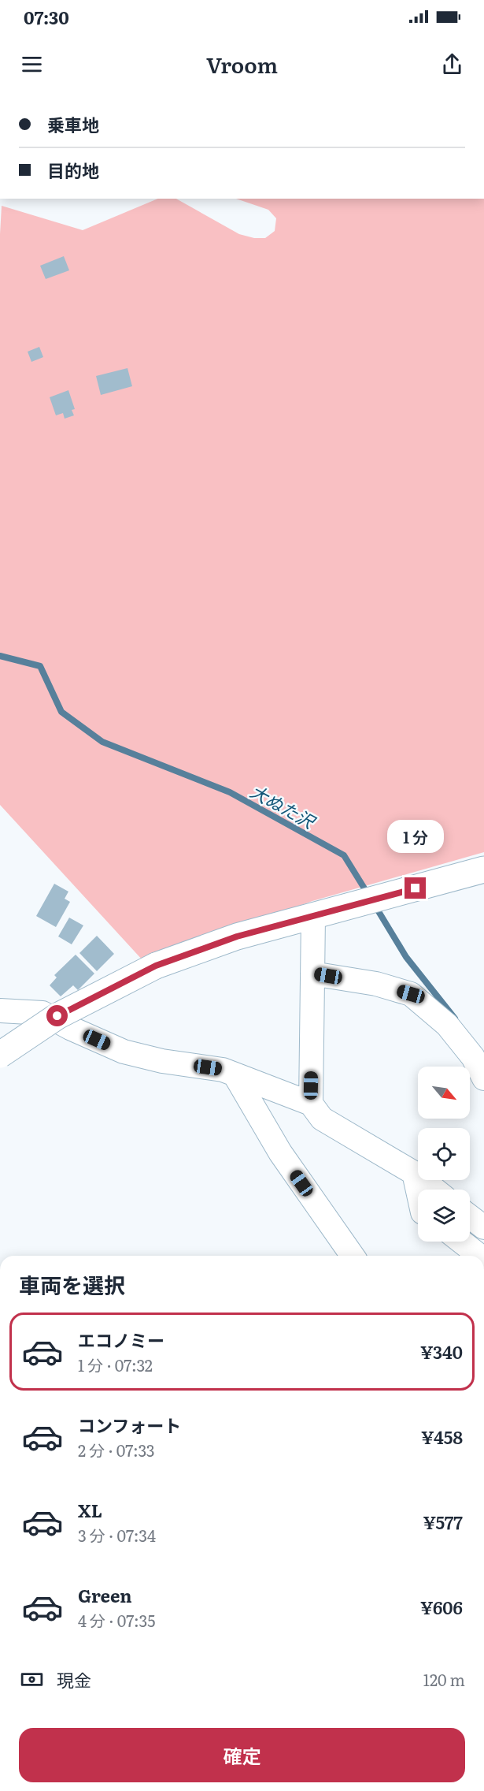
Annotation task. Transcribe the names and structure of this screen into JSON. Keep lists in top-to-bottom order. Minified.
{"water":["大ぬた沢"],"north":"bottom right","page":{"status":"07:30","header":"Vroom","banner":["乗車地","目的地"],"bubble":"1 分","heading":"車両を選択","list":[{"name":"エコノミー","note":"1 分 · 07:32","value":"¥340"},{"name":"コンフォート","note":"2 分 · 07:33","value":"¥458"},{"name":"XL","note":"3 分 · 07:34","value":"¥577"},{"name":"Green","note":"4 分 · 07:35","value":"¥606"}],"pay":["現金","120 m"],"buttons":"確定"}}
